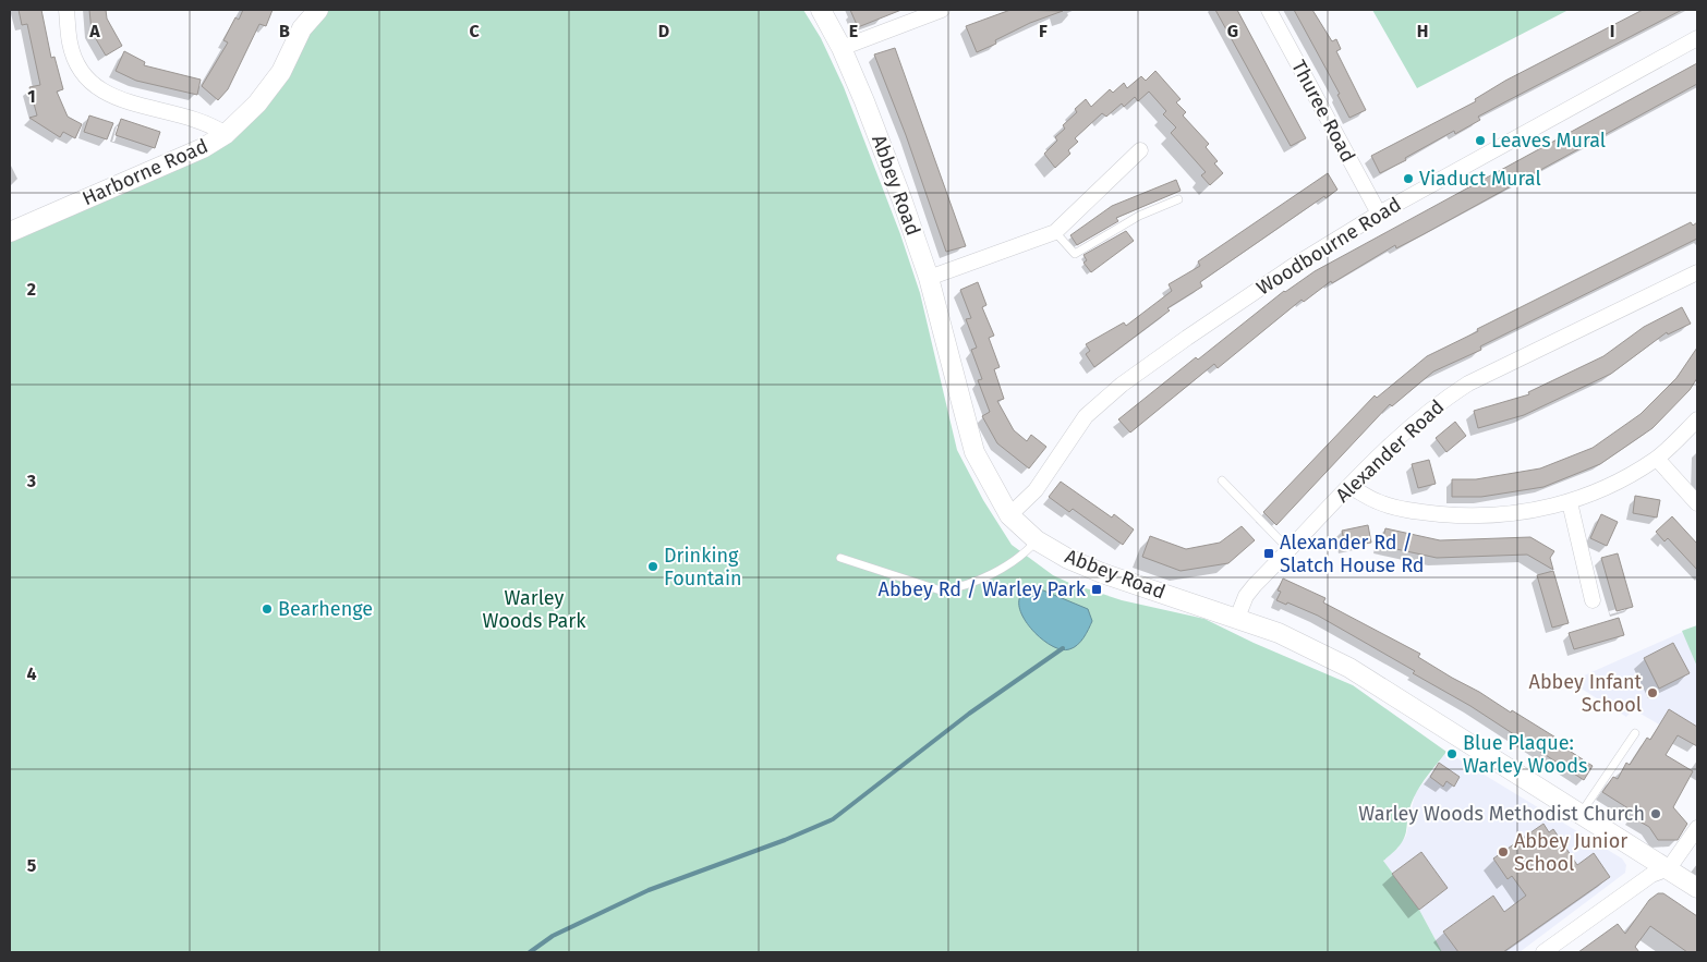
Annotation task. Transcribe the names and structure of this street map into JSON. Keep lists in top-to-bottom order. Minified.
{"streets":{"street":["Thuree Road","Harborne Road","Abbey Road","Woodbourne Road","Alexander Road"]},"crossings":[["Thuree Road","Woodbourne Road"],["Abbey Road","Woodbourne Road"],["Abbey Road","Alexander Road"]],"parks":["Warley Woods Park"],"places":{"other":["Leaves Mural","Viaduct Mural","Drinking Fountain","Bearhenge","Abbey Infant School","Blue Plaque: Warley Woods","Warley Woods Methodist Church","Abbey Junior School"],"transit":["Alexander Rd / Slatch House Rd","Abbey Rd / Warley Park"]},"grid":{"columns":["A","B","C","D","E","F","G","H","I"],"rows":["1","2","3","4","5"]}}
